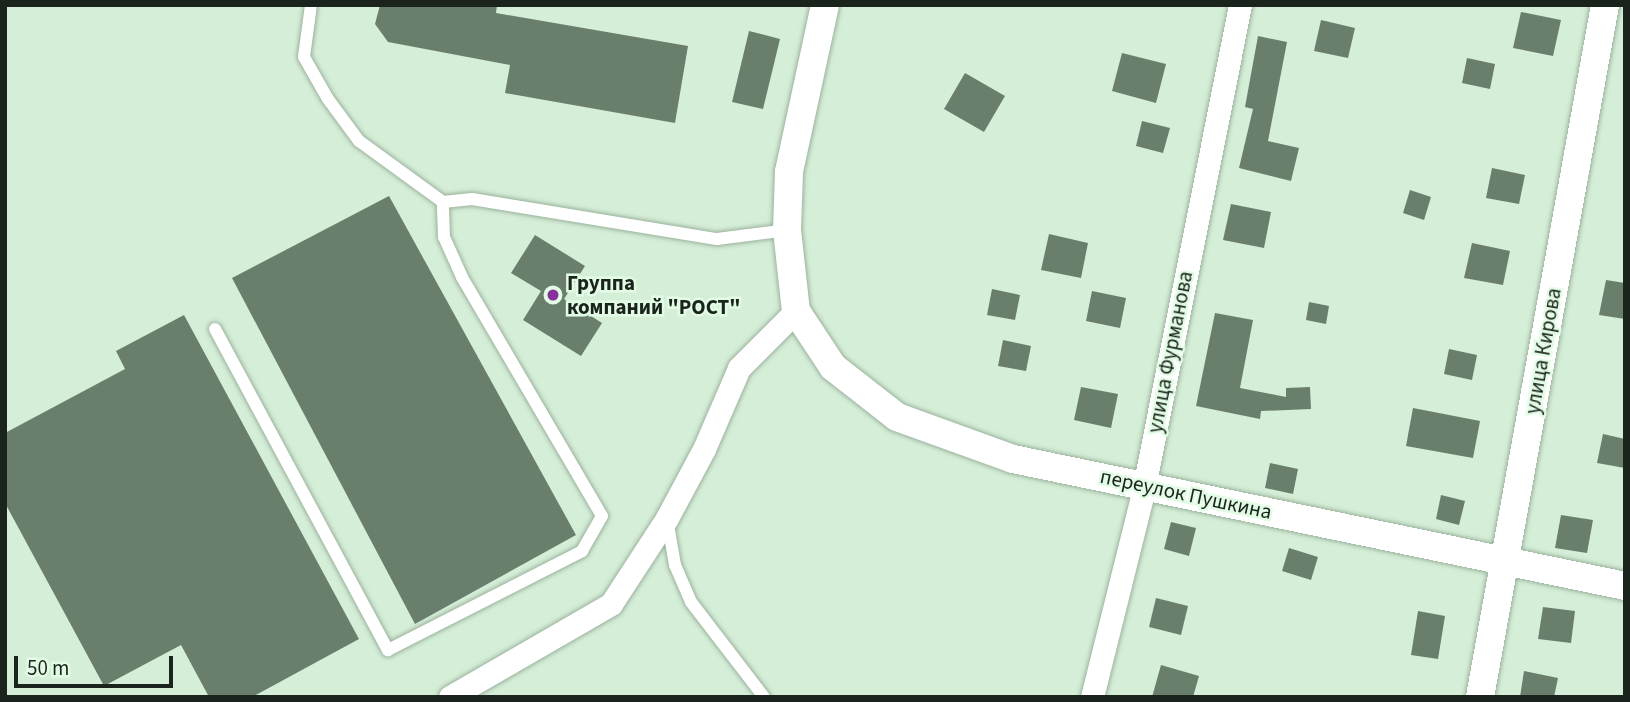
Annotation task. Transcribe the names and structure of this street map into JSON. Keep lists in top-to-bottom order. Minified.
{"streets":{"street":["улица Кирова","улица Фурманова","переулок Пушкина"]},"crossings":[["улица Кирова","переулок Пушкина"],["улица Фурманова","переулок Пушкина"]],"places":["Группа компаний \"РОСТ\""],"scale_bar":"50 m"}
